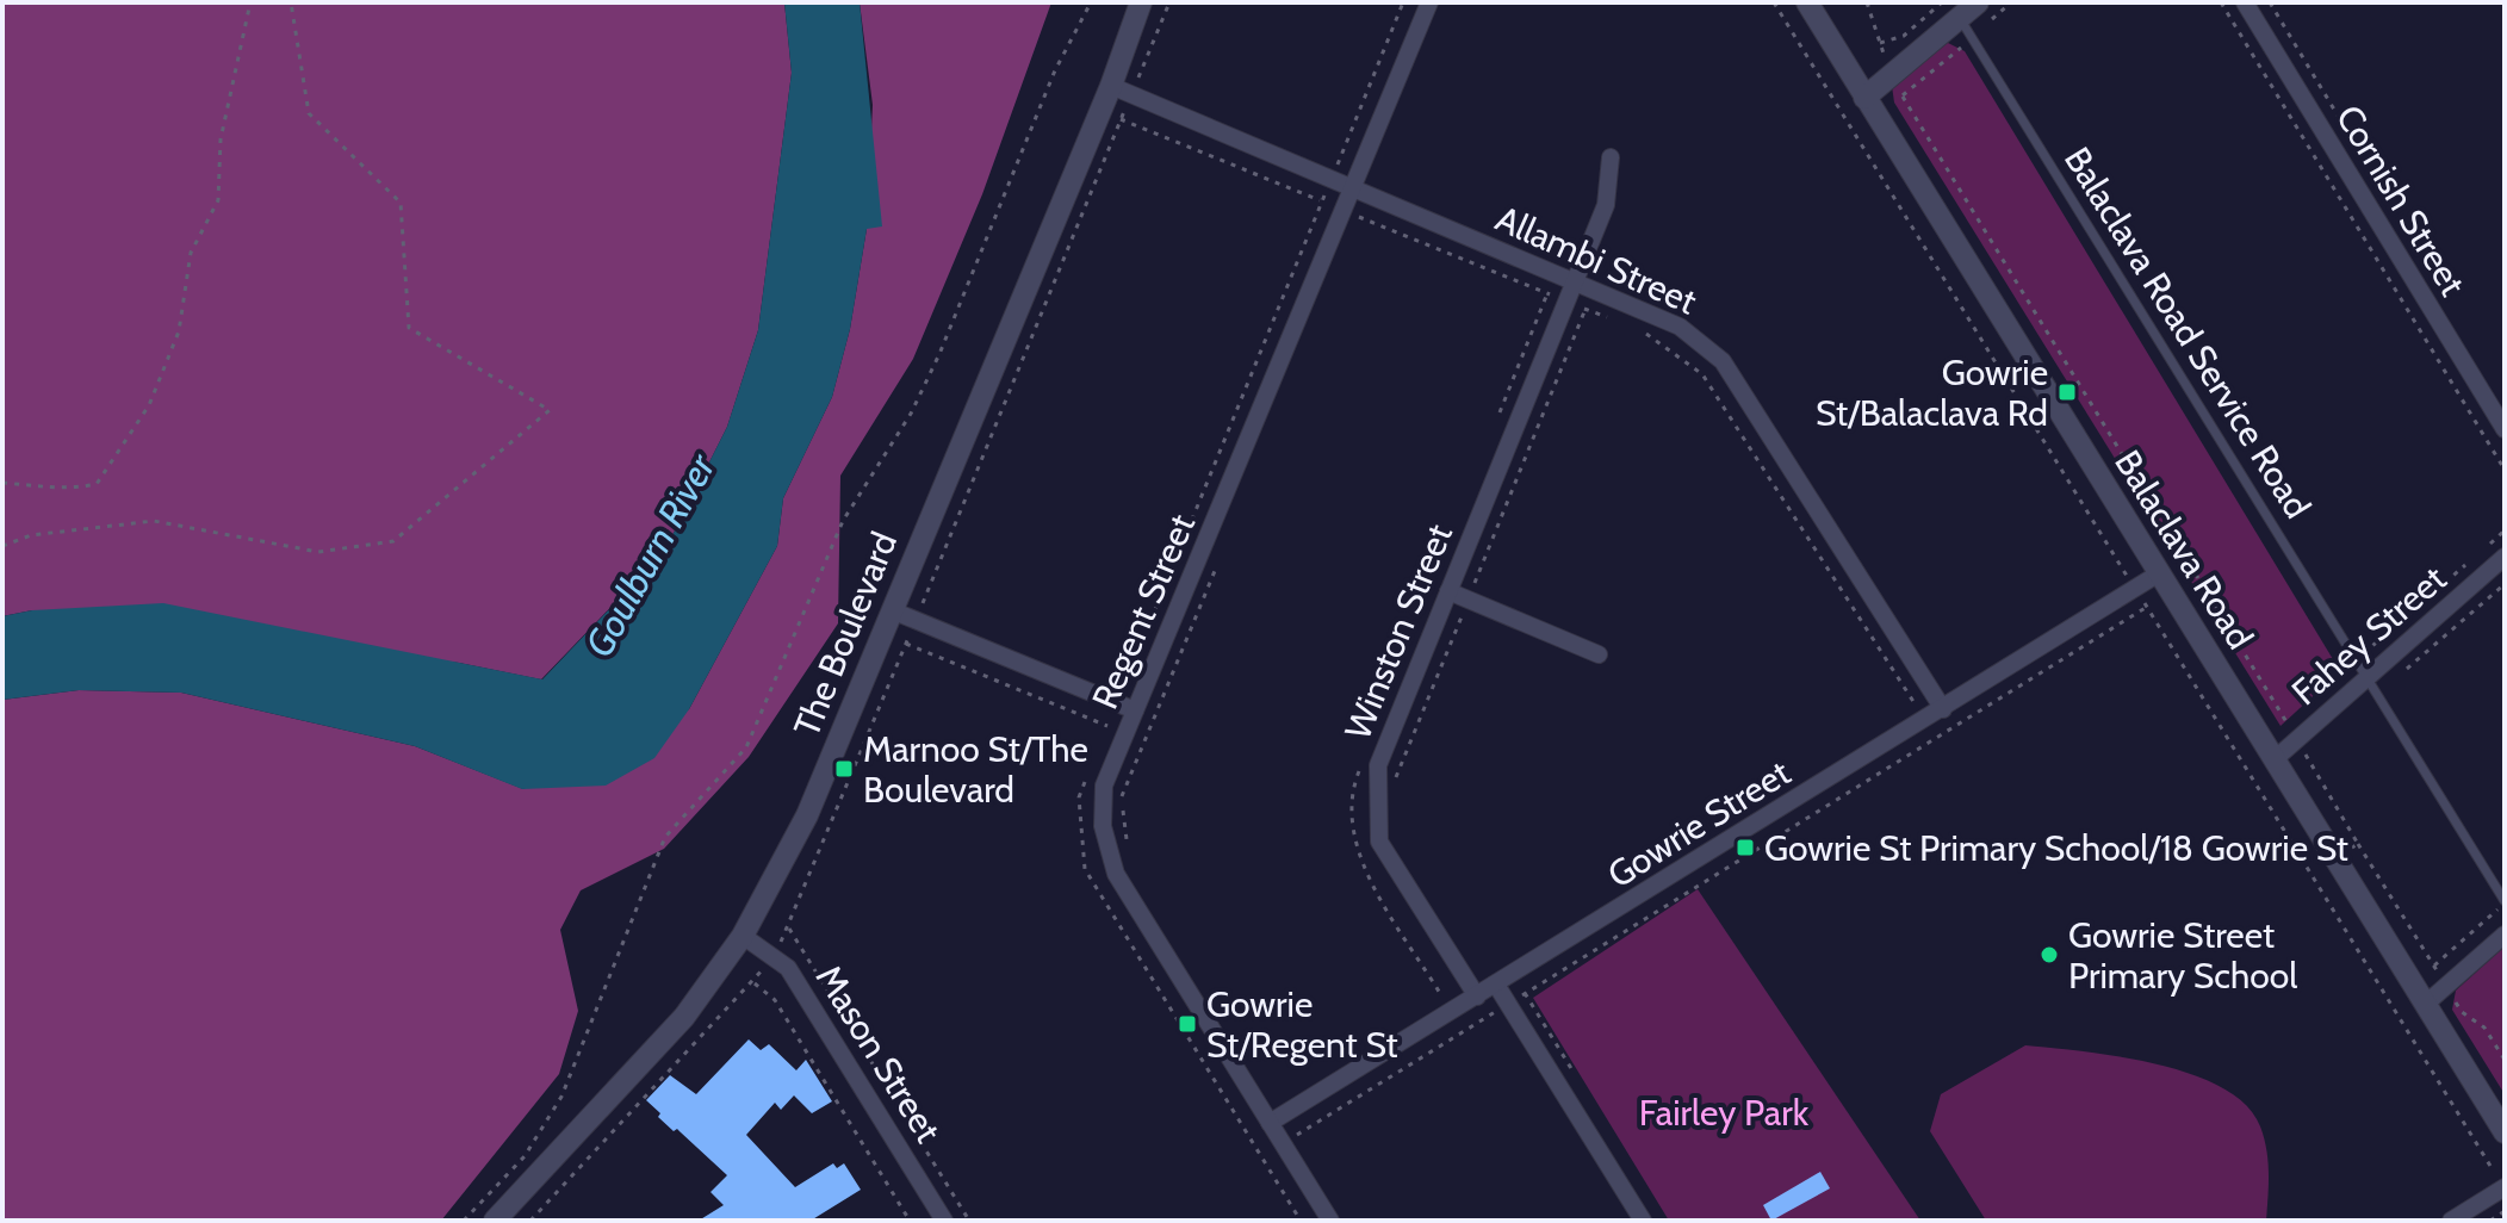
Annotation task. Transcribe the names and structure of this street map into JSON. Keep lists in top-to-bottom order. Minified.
{"streets":{"street":["Cornish Street","Allambi Street","Balaclava Road","Regent Street","Winston Street","The Boulevard","Fahey Street","Gowrie Street","Mason Street"],"lane":["Balaclava Road Service Road"]},"crossings":[["Allambi Street","Regent Street"],["Allambi Street","Winston Street"],["Allambi Street","The Boulevard"],["Allambi Street","Gowrie Street"],["Balaclava Road Service Road","Fahey Street"],["Balaclava Road","Fahey Street"],["Balaclava Road","Gowrie Street"],["Regent Street","Gowrie Street"],["Winston Street","Gowrie Street"],["The Boulevard","Mason Street"]],"water":["Goulburn River"],"parks":["Fairley Park"],"places":{"transit":["Gowrie St/Balaclava Rd","Marnoo St/The Boulevard","Gowrie St Primary School/18 Gowrie St","Gowrie St/Regent St"],"other":["Gowrie Street Primary School"]}}
